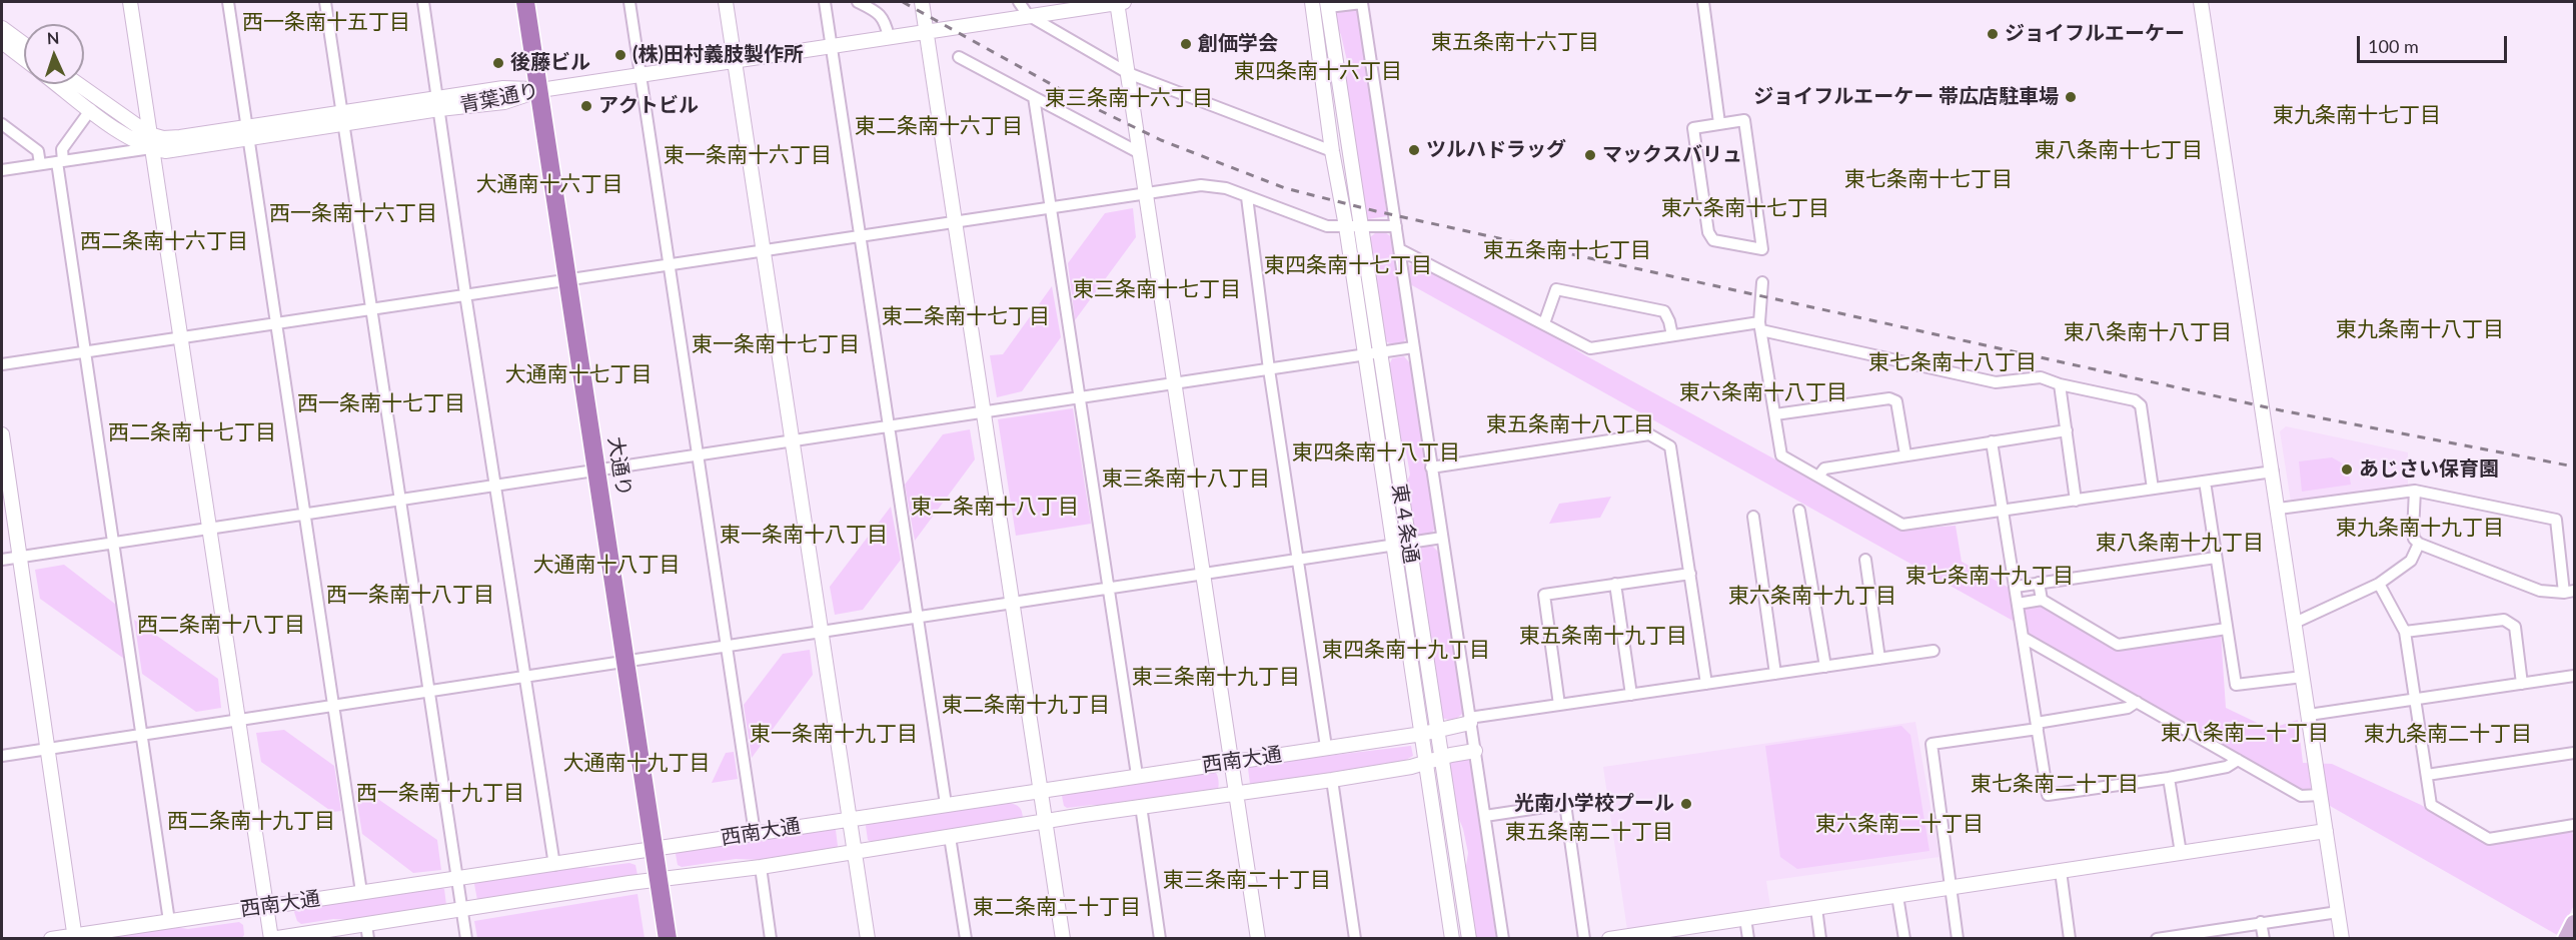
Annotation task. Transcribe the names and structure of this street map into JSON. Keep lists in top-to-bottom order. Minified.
{"streets":{"highway":["大通り"],"street":["青葉通り","東４条通","西南大通"]},"crossings":[["青葉通り","大通り"],["大通り","西南大通"],["東４条通","西南大通"]],"districts":["西一条南十五丁目","東五条南十六丁目","東四条南十六丁目","東三条南十六丁目","東九条南十七丁目","東二条南十六丁目","東八条南十七丁目","東一条南十六丁目","東七条南十七丁目","大通南十六丁目","東六条南十七丁目","西一条南十六丁目","西二条南十六丁目","東五条南十七丁目","東四条南十七丁目","東三条南十七丁目","東二条南十七丁目","東九条南十八丁目","東八条南十八丁目","東一条南十七丁目","東七条南十八丁目","大通南十七丁目","東六条南十八丁目","西一条南十七丁目","東五条南十八丁目","西二条南十七丁目","東四条南十八丁目","東三条南十八丁目","東二条南十八丁目","東九条南十九丁目","東一条南十八丁目","東八条南十九丁目","大通南十八丁目","東七条南十九丁目","西一条南十八丁目","東六条南十九丁目","西二条南十八丁目","東五条南十九丁目","東四条南十九丁目","東三条南十九丁目","東二条南十九丁目","東八条南二十丁目","東一条南十九丁目","東九条南二十丁目","大通南十九丁目","東七条南二十丁目","西一条南十九丁目","西二条南十九丁目","東六条南二十丁目","東五条南二十丁目","東三条南二十丁目","東二条南二十丁目"],"places":["ジョイフルエーケー","創価学会","(株)田村義肢製作所","後藤ビル","ジョイフルエーケー 帯広店駐車場","アクトビル","ツルハドラッグ","マックスバリュ","あじさい保育園","光南小学校プール"],"scale_bar":"100 m","north":"top"}
